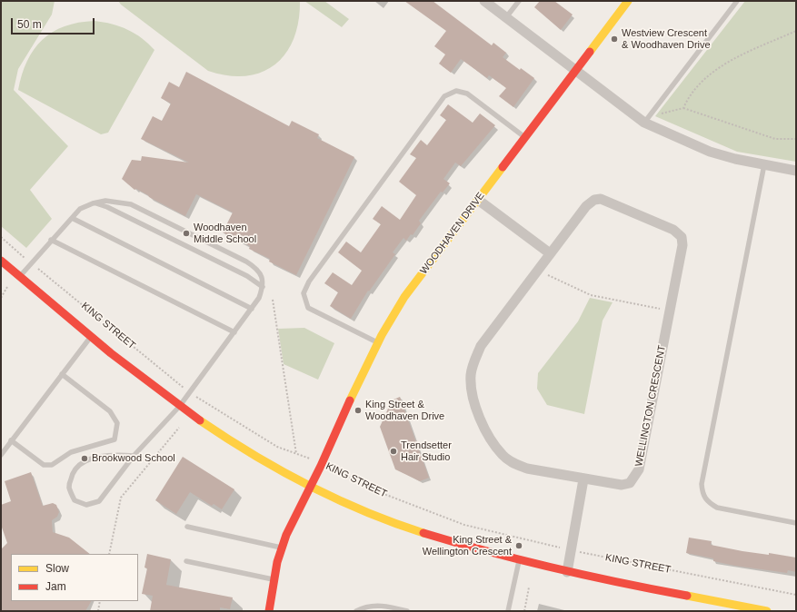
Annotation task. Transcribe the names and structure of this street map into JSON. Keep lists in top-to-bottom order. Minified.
{"streets":{"street":["WOODHAVEN DRIVE","KING STREET","WELLINGTON CRESCENT"]},"crossings":[["WOODHAVEN DRIVE","KING STREET"]],"places":["Westview Crescent & Woodhaven Drive","Woodhaven Middle School","King Street & Woodhaven Drive","Trendsetter Hair Studio","Brookwood School","King Street & Wellington Crescent"],"legend":["Slow","Jam"],"scale_bar":"50 m"}
